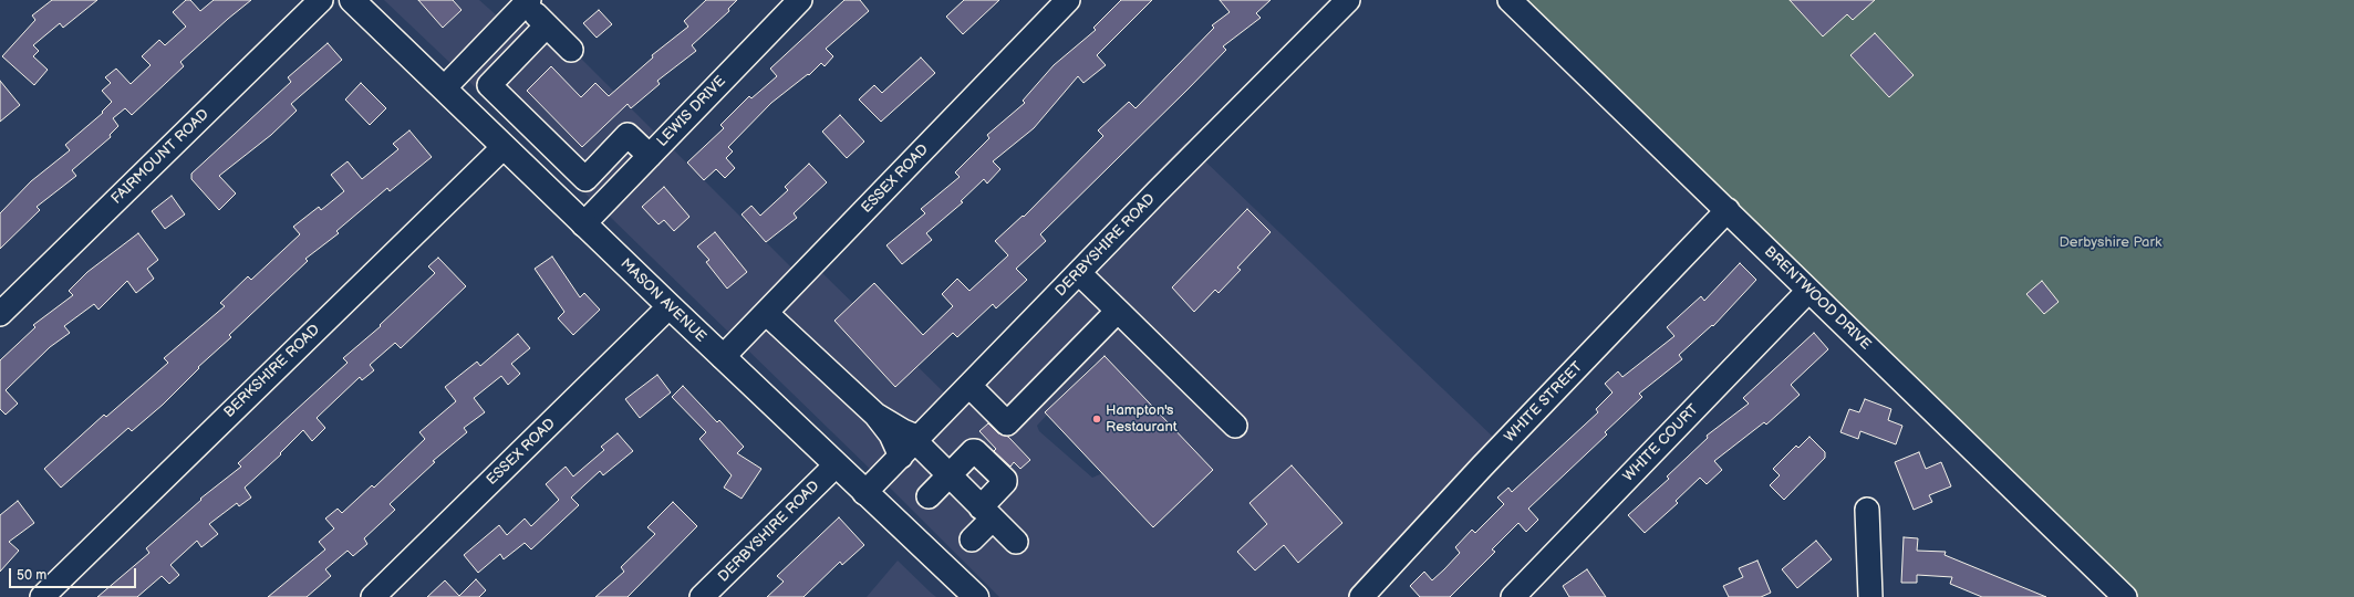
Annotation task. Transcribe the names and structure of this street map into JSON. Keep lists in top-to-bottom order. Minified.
{"streets":{"main road":["MASON AVENUE"],"street":["LEWIS DRIVE","FAIRMOUNT ROAD","ESSEX ROAD","DERBYSHIRE ROAD","BRENTWOOD DRIVE","BERKSHIRE ROAD","WHITE STREET","WHITE COURT"]},"crossings":[["LEWIS DRIVE","MASON AVENUE"],["ESSEX ROAD","MASON AVENUE"],["DERBYSHIRE ROAD","MASON AVENUE"],["BRENTWOOD DRIVE","WHITE STREET"],["BRENTWOOD DRIVE","WHITE COURT"],["MASON AVENUE","BERKSHIRE ROAD"]],"parks":["Derbyshire Park"],"places":["Hampton's Restaurant"],"scale_bar":"50 m"}
